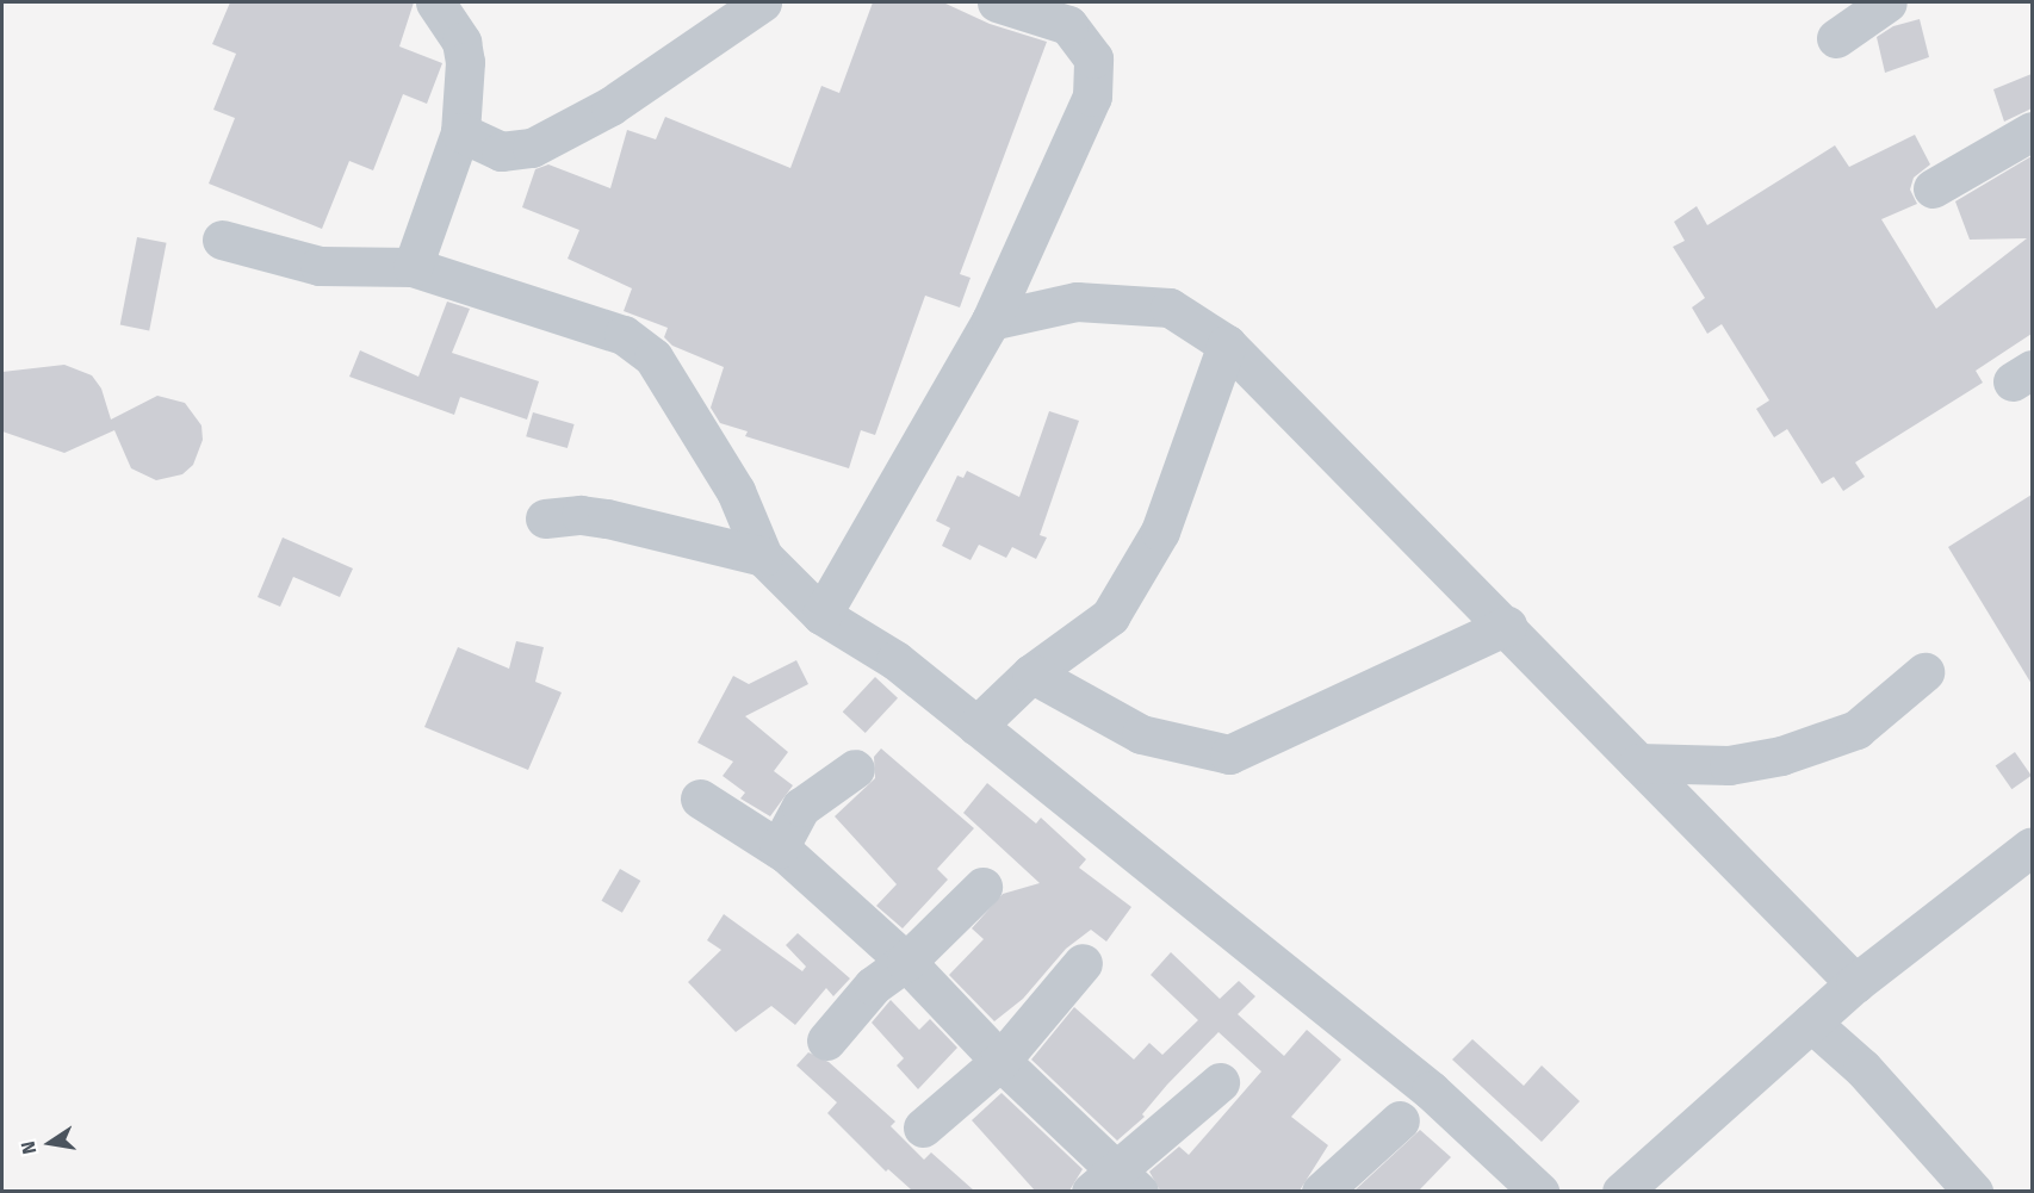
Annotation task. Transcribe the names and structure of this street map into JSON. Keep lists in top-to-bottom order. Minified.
{"north":"left"}
